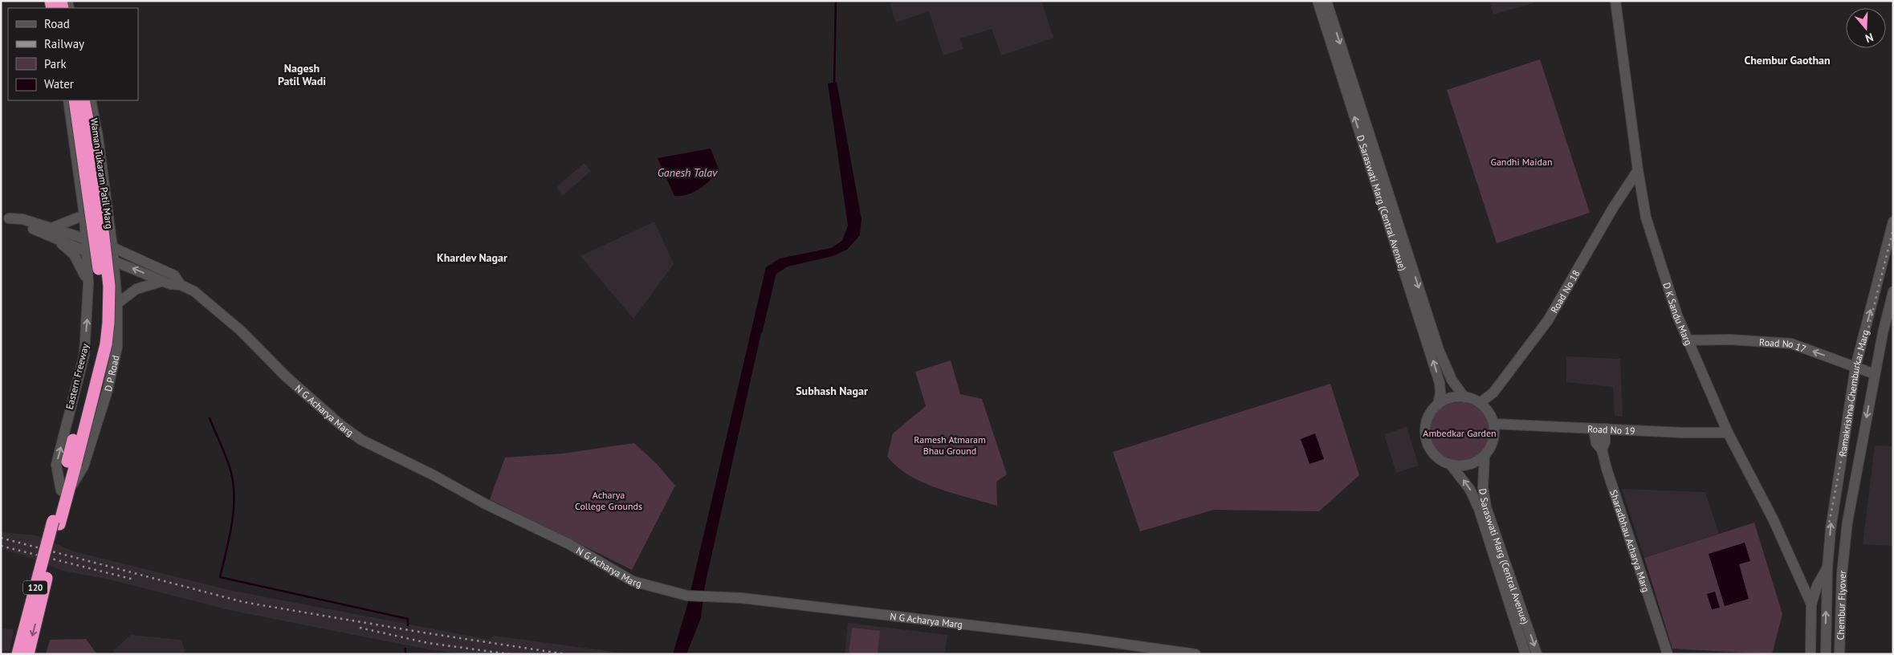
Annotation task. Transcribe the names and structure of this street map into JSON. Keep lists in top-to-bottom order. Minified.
{"streets":{"highway":["Eastern Freeway","120"],"main road":["Waman Tukaram Patil Marg","D Saraswati Marg (Central Avenue)","Road No 18","D K Sandu Marg","Road No 17","D P Road","Ramakrishna Chemburkar Marg","N G Acharya Marg","Road No 19","Sharadbhau Acharya Marg","Chembur Flyover"]},"crossings":[["Waman Tukaram Patil Marg","D P Road"],["Waman Tukaram Patil Marg","N G Acharya Marg"],["D Saraswati Marg (Central Avenue)","Road No 18"],["D Saraswati Marg (Central Avenue)","Road No 19"],["Road No 18","D K Sandu Marg"],["Road No 18","Road No 19"],["D K Sandu Marg","Road No 17"],["D K Sandu Marg","Road No 19"],["Road No 17","Ramakrishna Chemburkar Marg"],["D P Road","Eastern Freeway"],["D P Road","N G Acharya Marg"],["Ramakrishna Chemburkar Marg","Chembur Flyover"],["Road No 19","Sharadbhau Acharya Marg"]],"one_way":["Road No 17"],"districts":["Chembur Gaothan","Nagesh Patil Wadi","Khardev Nagar","Subhash Nagar"],"water":["Ganesh Talav"],"parks":["Gandhi Maidan","Ambedkar Garden","Ramesh Atmaram Bhau Ground","Acharya College Grounds"],"legend":["Road","Railway","Park","Water"],"north":"bottom"}
